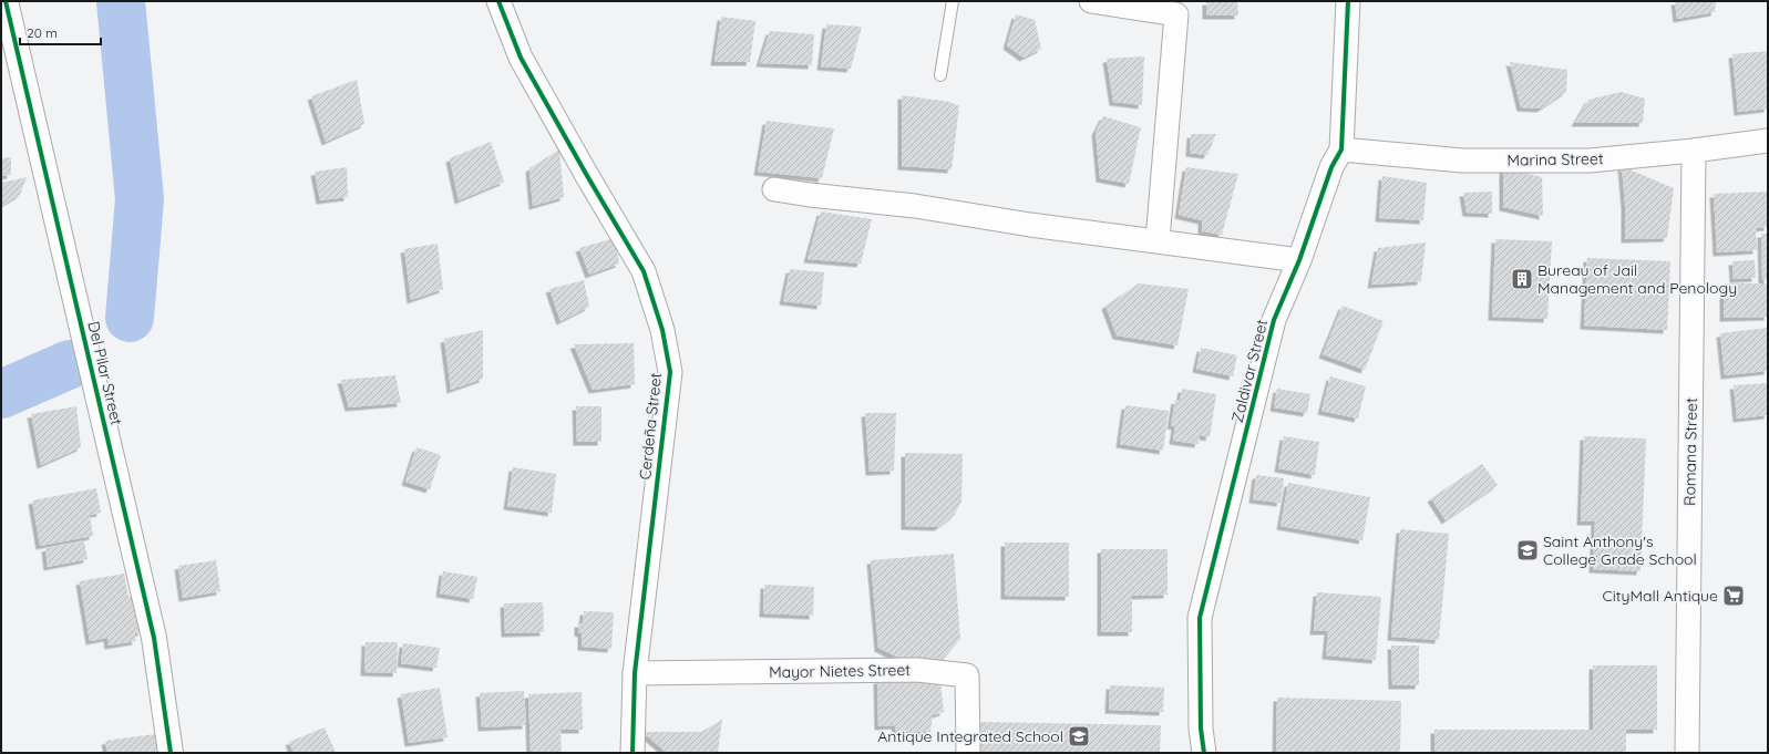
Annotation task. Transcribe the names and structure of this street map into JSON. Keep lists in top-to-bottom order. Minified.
{"streets":{"street":["Marina Street","Zaldivar Street","Del Pilar Street","Cerdeña Street","Romana Street","Mayor Nietes Street"]},"crossings":[["Marina Street","Zaldivar Street"],["Marina Street","Romana Street"],["Cerdeña Street","Mayor Nietes Street"]],"places":{"building":["Bureau of Jail Management and Penology"],"school or university":["Saint Anthony's College Grade School","Antique Integrated School"],"supermarket":["CityMall Antique"]},"scale_bar":"20 m"}
